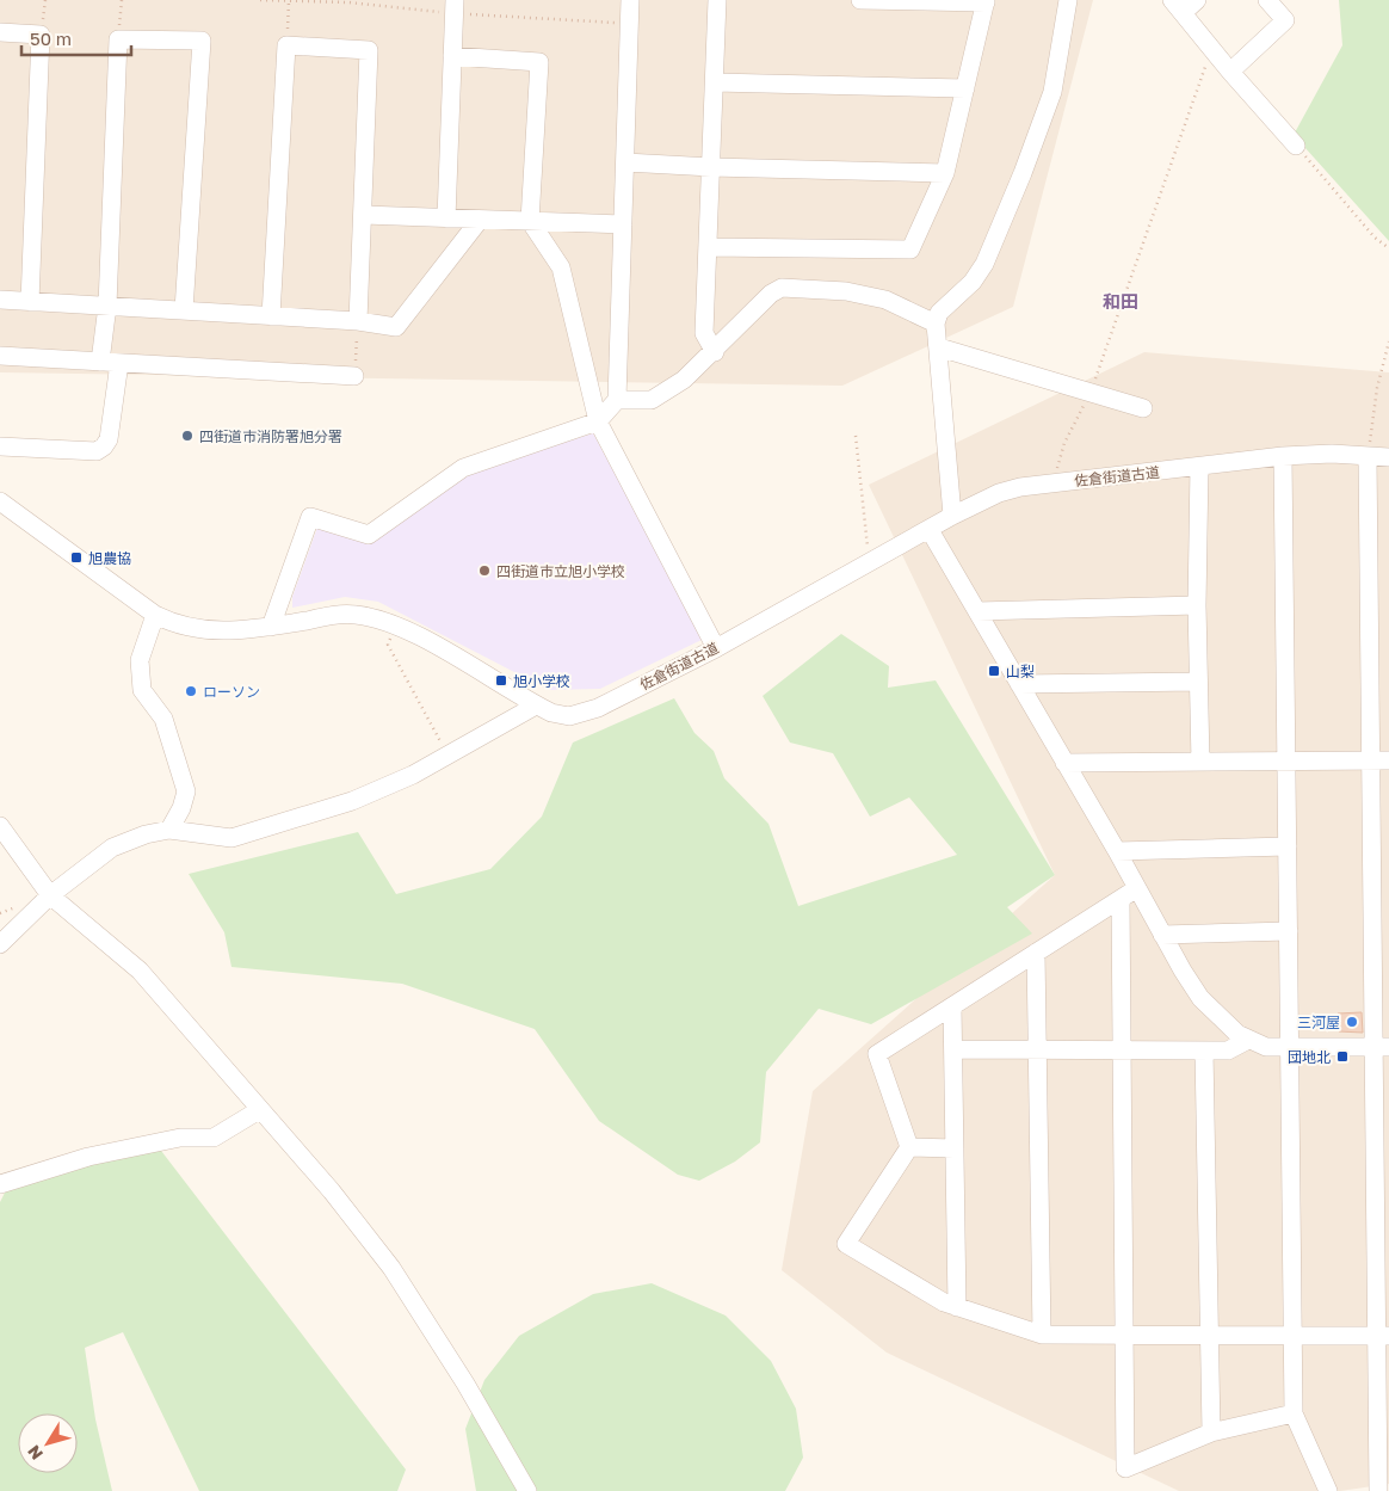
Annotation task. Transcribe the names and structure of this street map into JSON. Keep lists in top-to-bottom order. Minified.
{"streets":{"street":["佐倉街道古道"]},"districts":["和田"],"places":{"other":["四街道市消防署旭分署","四街道市立旭小学校","ローソン","三河屋"],"transit":["旭農協","山梨","旭小学校","団地北"]},"scale_bar":"50 m","north":"bottom left"}
